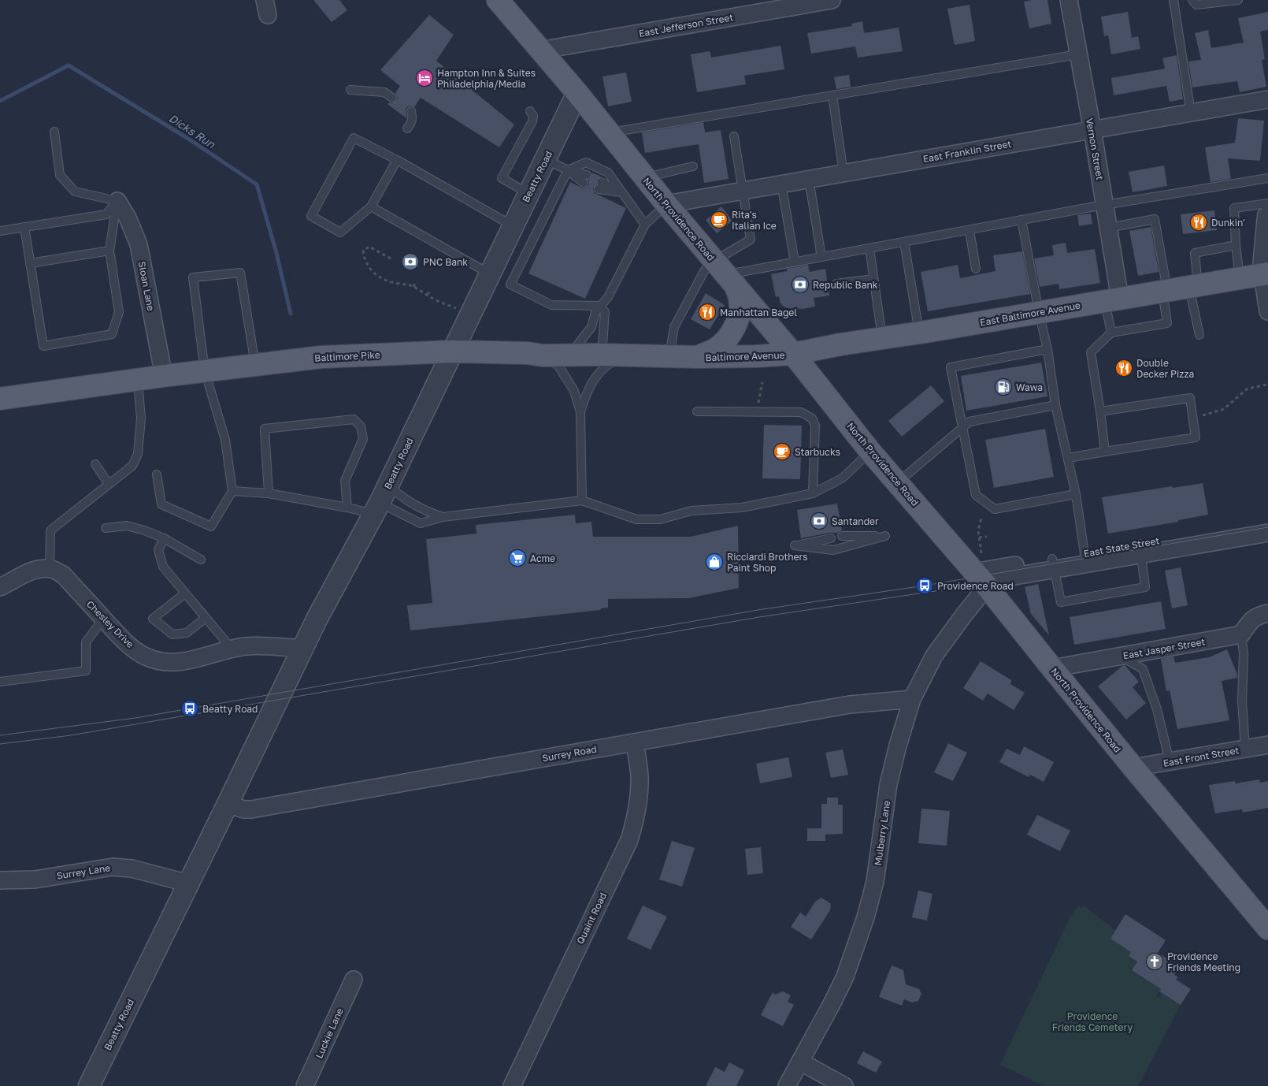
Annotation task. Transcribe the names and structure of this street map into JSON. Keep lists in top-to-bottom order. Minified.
{"streets":{"main road":["North Providence Road","East Baltimore Avenue","Baltimore Pike","Baltimore Avenue"],"street":["East Jefferson Street","Vernon Street","East Franklin Street","Beatty Road","Sloan Lane","East State Street","Chesley Drive","East Jasper Street","Surrey Road","East Front Street","Mulberry Lane","Surrey Lane","Quaint Road","Luckie Lane"]},"crossings":[["East Jefferson Street","North Providence Road"],["Vernon Street","East Franklin Street"],["Vernon Street","East Baltimore Avenue"],["East Franklin Street","North Providence Road"],["Beatty Road","North Providence Road"],["Beatty Road","Baltimore Pike"],["Beatty Road","Chesley Drive"],["Beatty Road","Surrey Road"],["Beatty Road","Surrey Lane"],["North Providence Road","East Baltimore Avenue"],["North Providence Road","Baltimore Avenue"],["North Providence Road","East State Street"],["North Providence Road","East Jasper Street"],["North Providence Road","East Front Street"],["North Providence Road","Mulberry Lane"],["Sloan Lane","Baltimore Pike"],["East Baltimore Avenue","Baltimore Avenue"],["Baltimore Pike","Baltimore Avenue"],["East State Street","Mulberry Lane"],["Surrey Road","Mulberry Lane"],["Surrey Road","Quaint Road"]],"water":["Dicks Run"],"parks":["Providence Friends Cemetery"],"places":{"hotel":["Hampton Inn & Suites Philadelphia/Media"],"cafe":["Rita's Italian Ice","Starbucks"],"restaurant":["Dunkin'","Manhattan Bagel","Double Decker Pizza"],"bank":["PNC Bank","Republic Bank","Santander"],"fuel station":["Wawa"],"supermarket":["Acme"],"shop":["Ricciardi Brothers Paint Shop"],"bus stop":["Providence Road","Beatty Road"],"church":["Providence Friends Meeting"]}}
